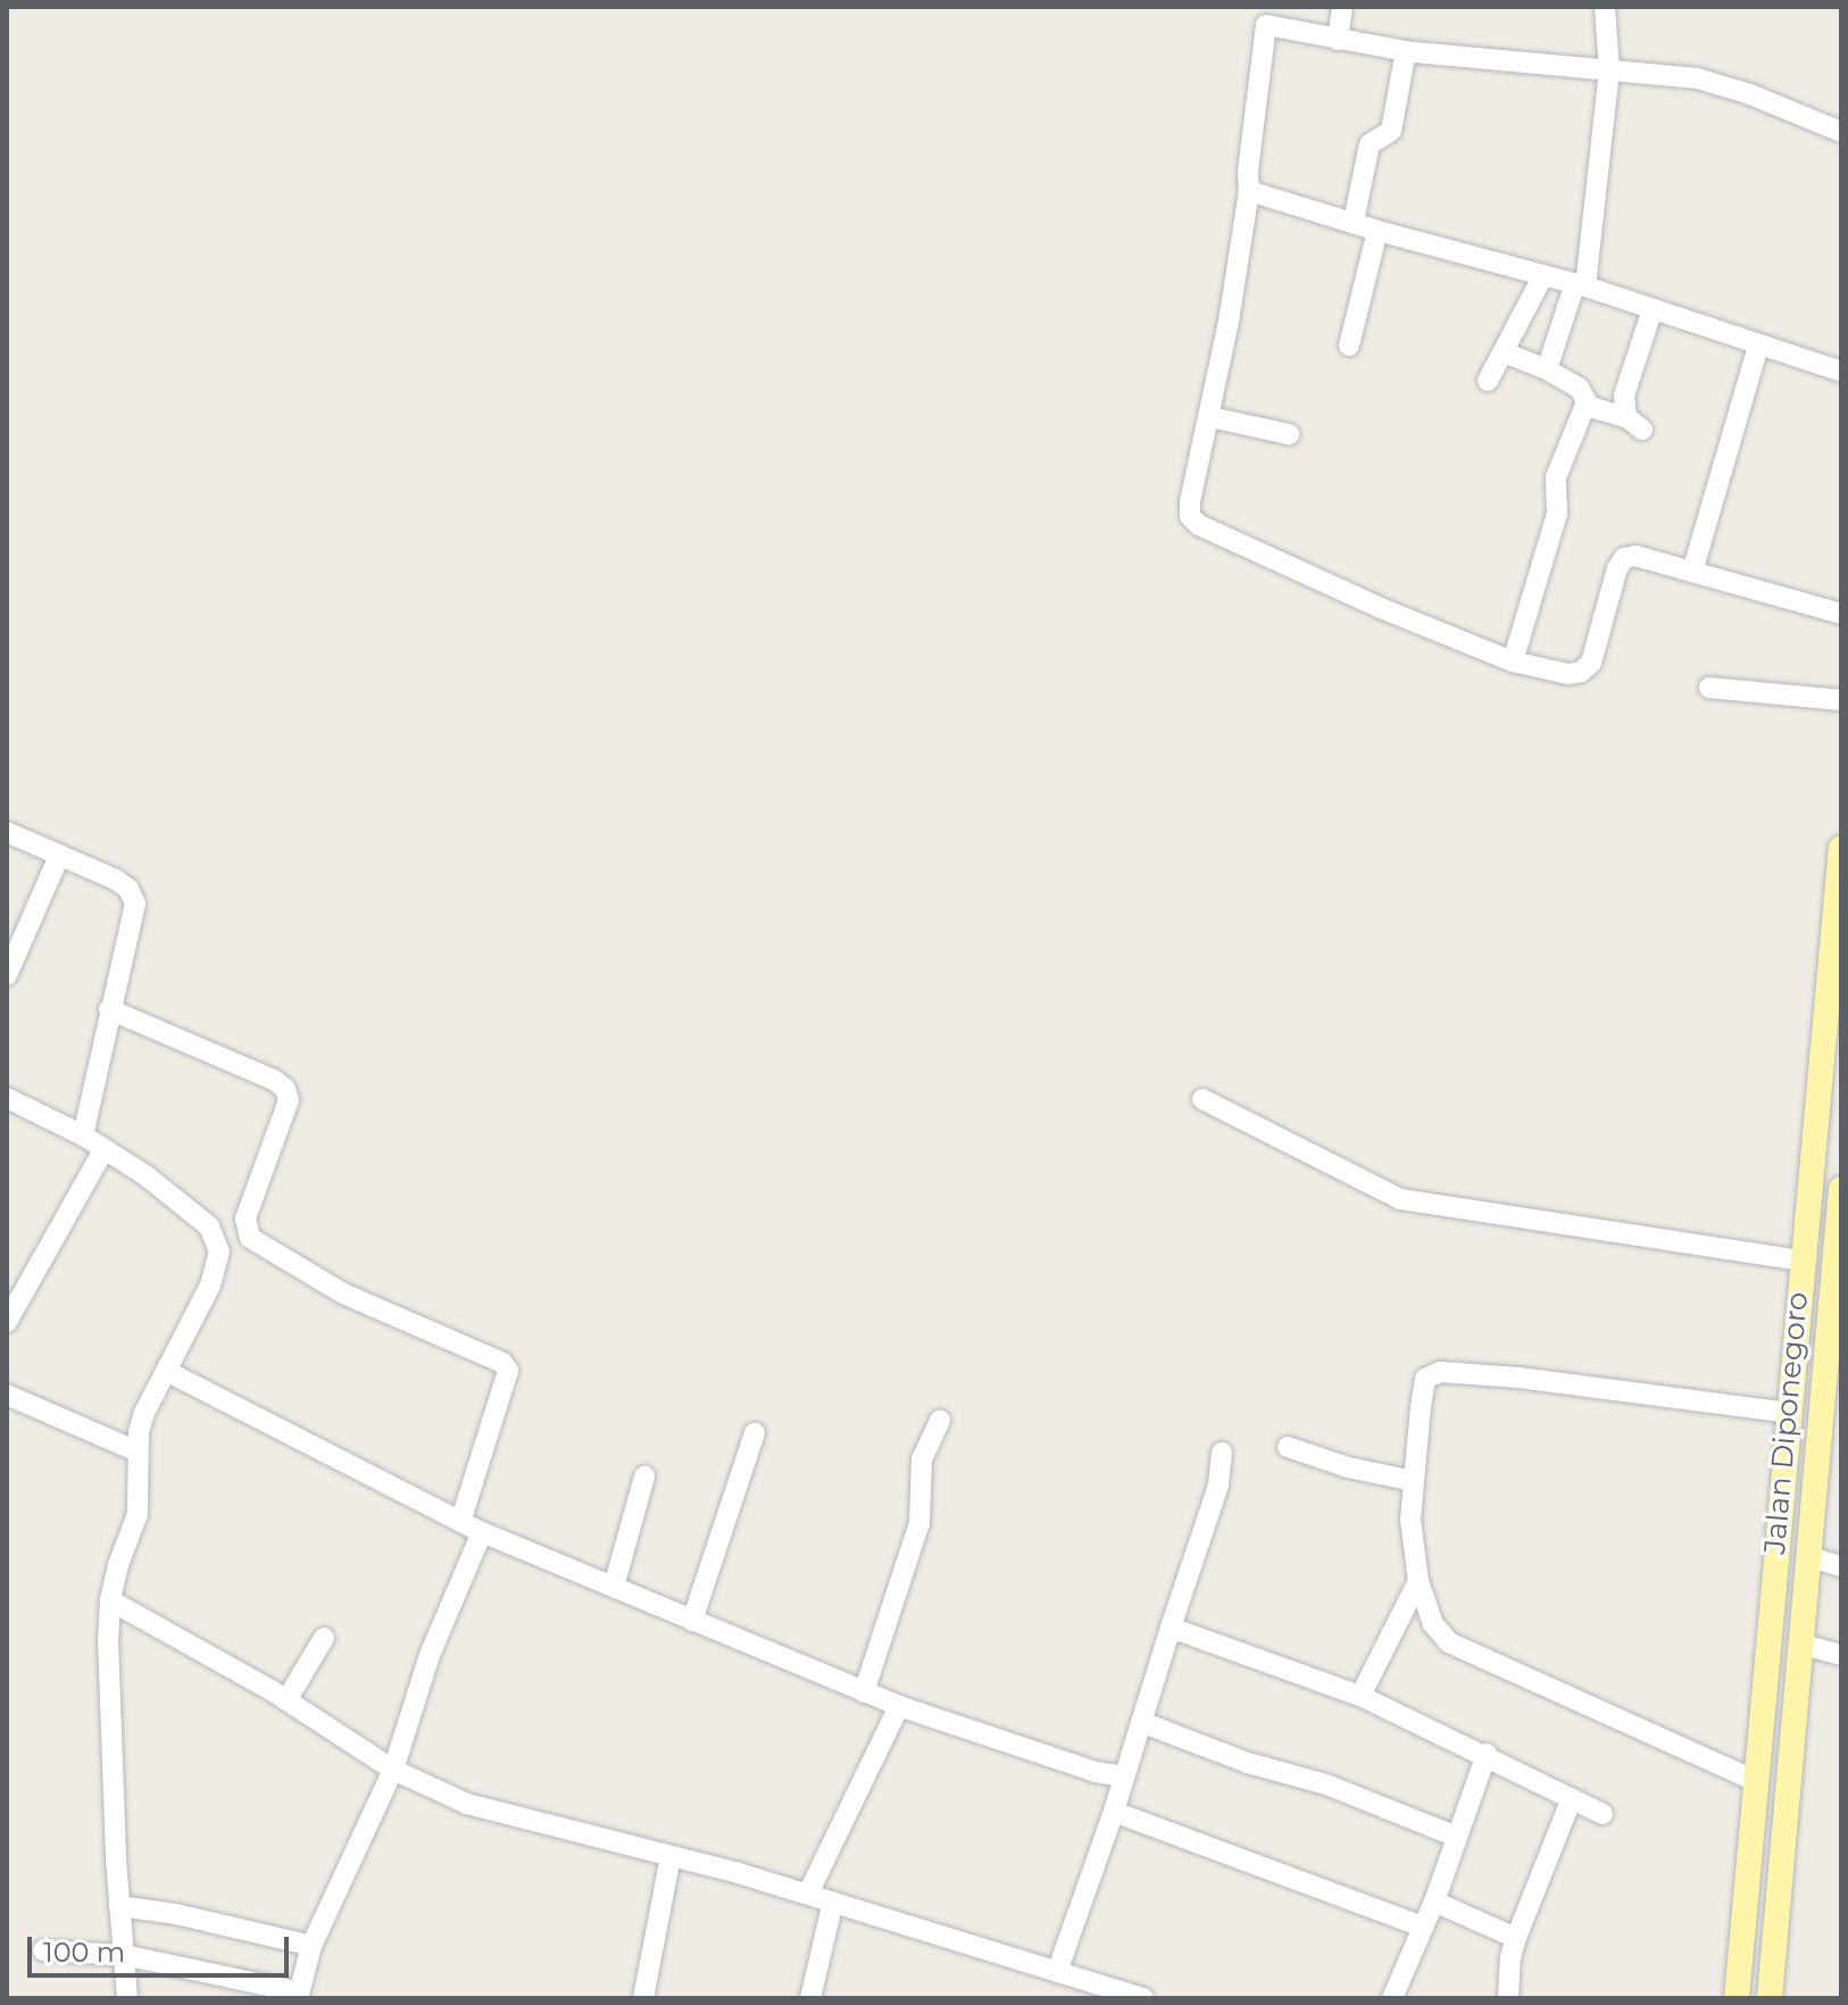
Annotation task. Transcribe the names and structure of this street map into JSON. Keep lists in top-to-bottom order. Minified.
{"streets":{"main road":["Jalan Diponegoro"]},"scale_bar":"100 m"}
